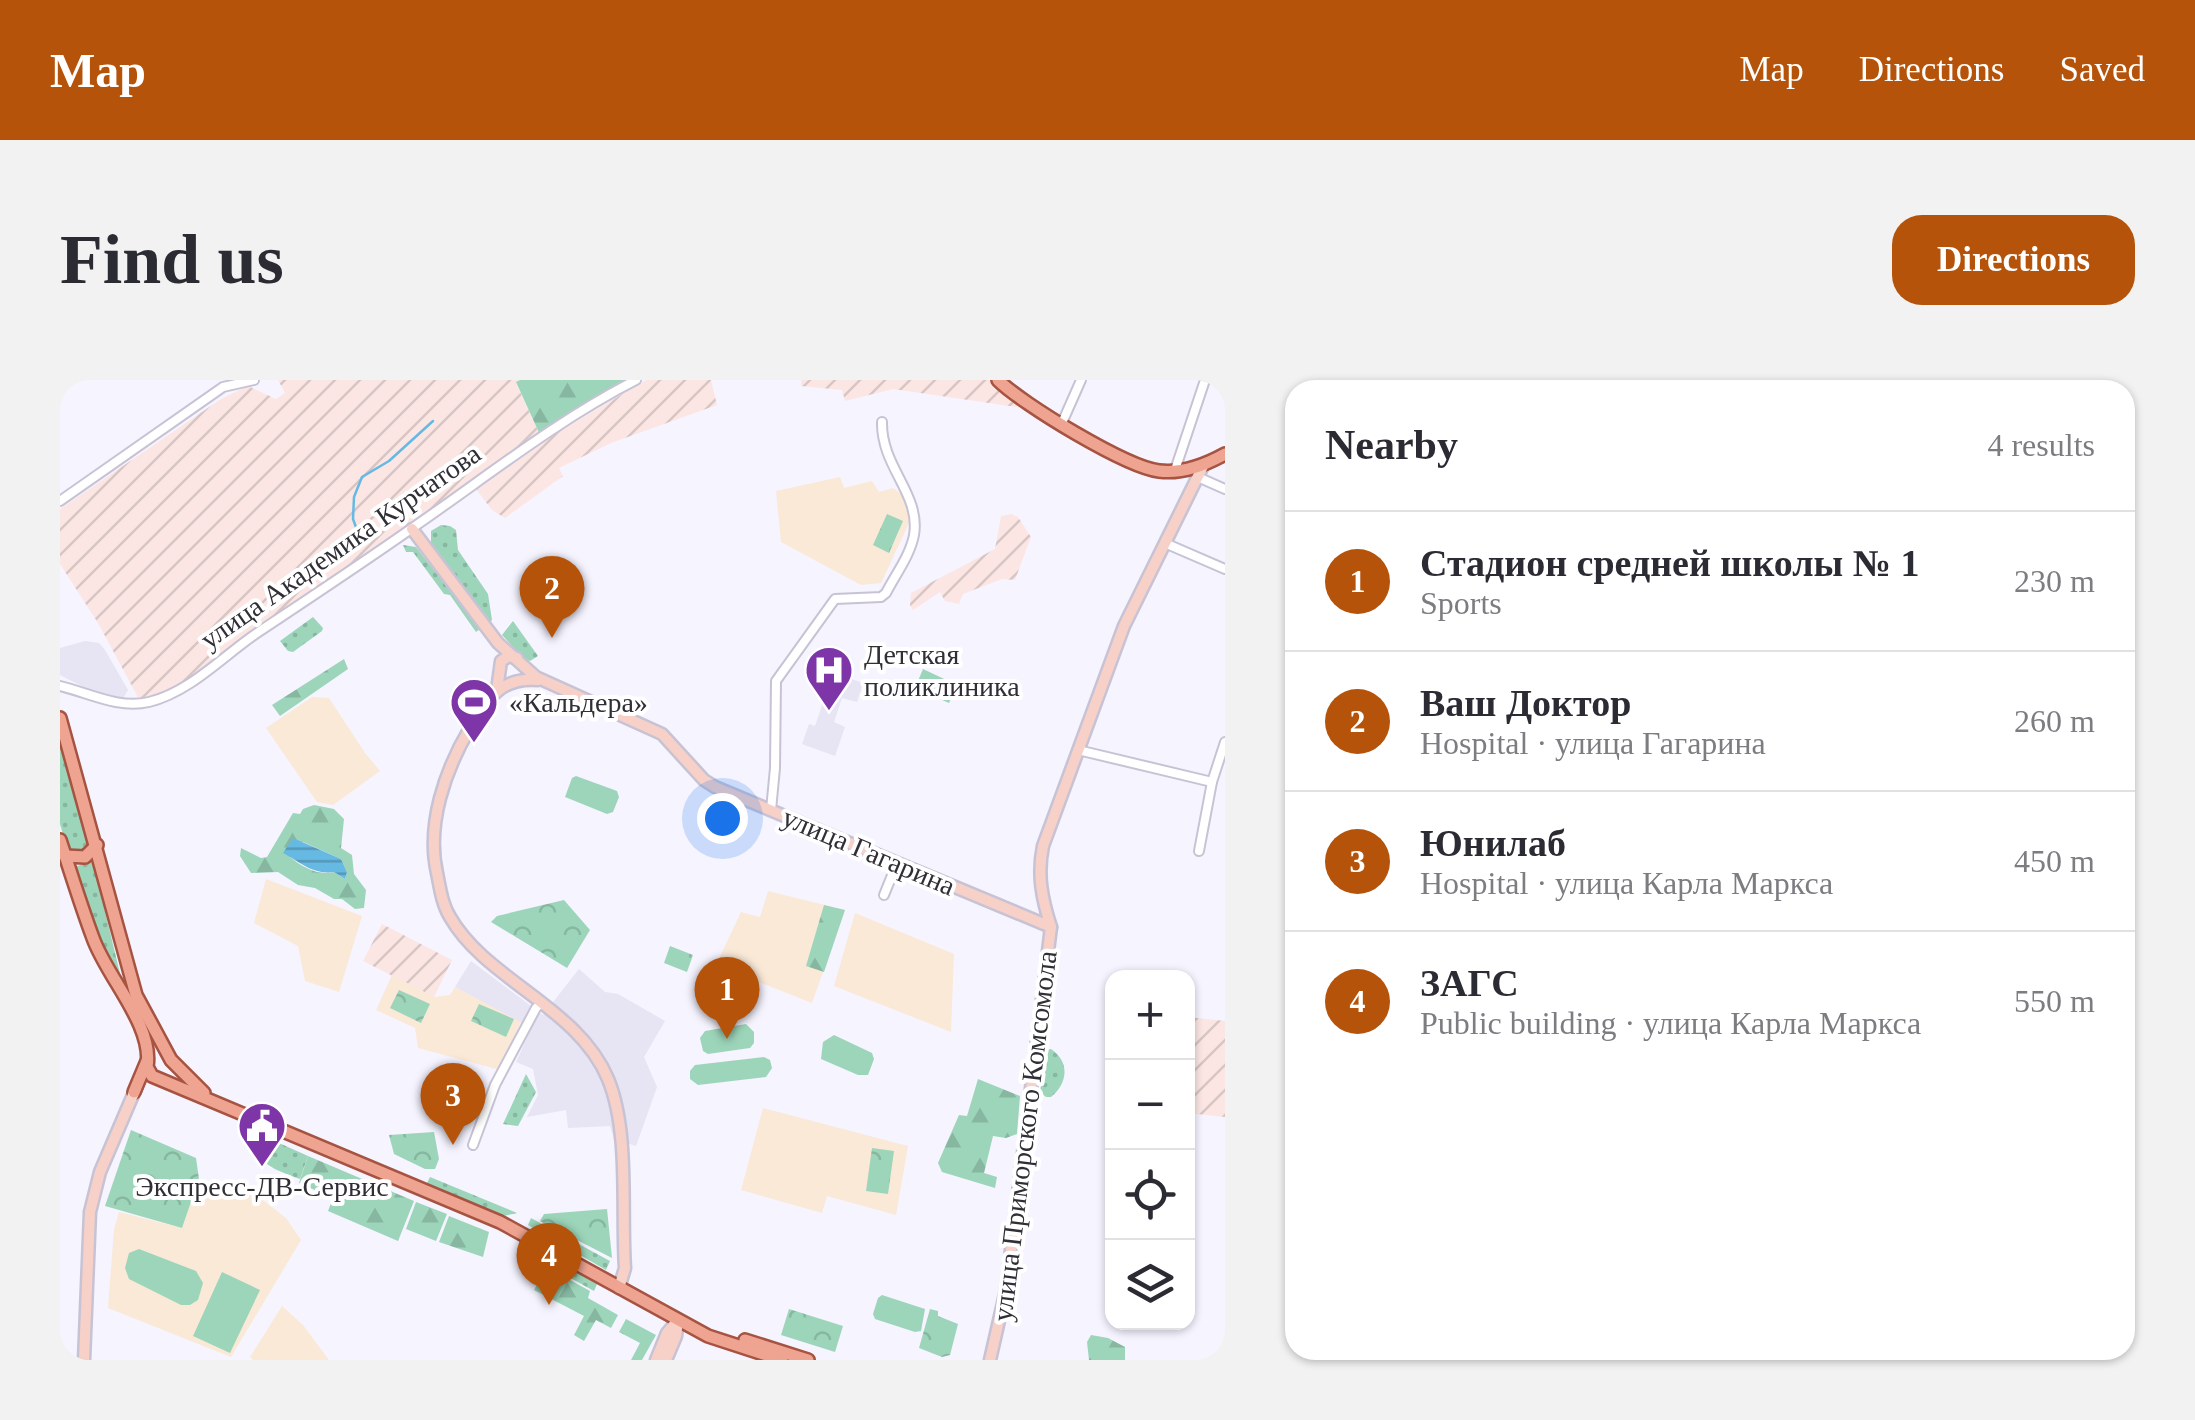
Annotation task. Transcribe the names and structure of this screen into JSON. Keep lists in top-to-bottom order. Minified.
{"streets":{"street":["улица Академика Курчатова","улица Гагарина","улица Приморского Комсомола"]},"crossings":[["улица Гагарина","улица Приморского Комсомола"]],"places":{"hospital":["Детская поликлиника"],"sports":["«Кальдера»"],"public building":["Экспресс-ДВ-Сервис"]},"page":{"header":"Map","nav":["Map","Directions","Saved"],"buttons":"Directions","title":"Find us","heading":["Nearby","4 results"],"list":[{"mark":"1","name":"Стадион средней школы № 1","note":"Sports","value":"230 m"},{"mark":"2","name":"Ваш Доктор","note":"Hospital · улица Гагарина","value":"260 m"},{"mark":"3","name":"Юнилаб","note":"Hospital · улица Карла Маркса","value":"450 m"},{"mark":"4","name":"ЗАГС","note":"Public building · улица Карла Маркса","value":"550 m"}],"pins":["2","1","3","4"],"map_buttons":["+","−"]}}
